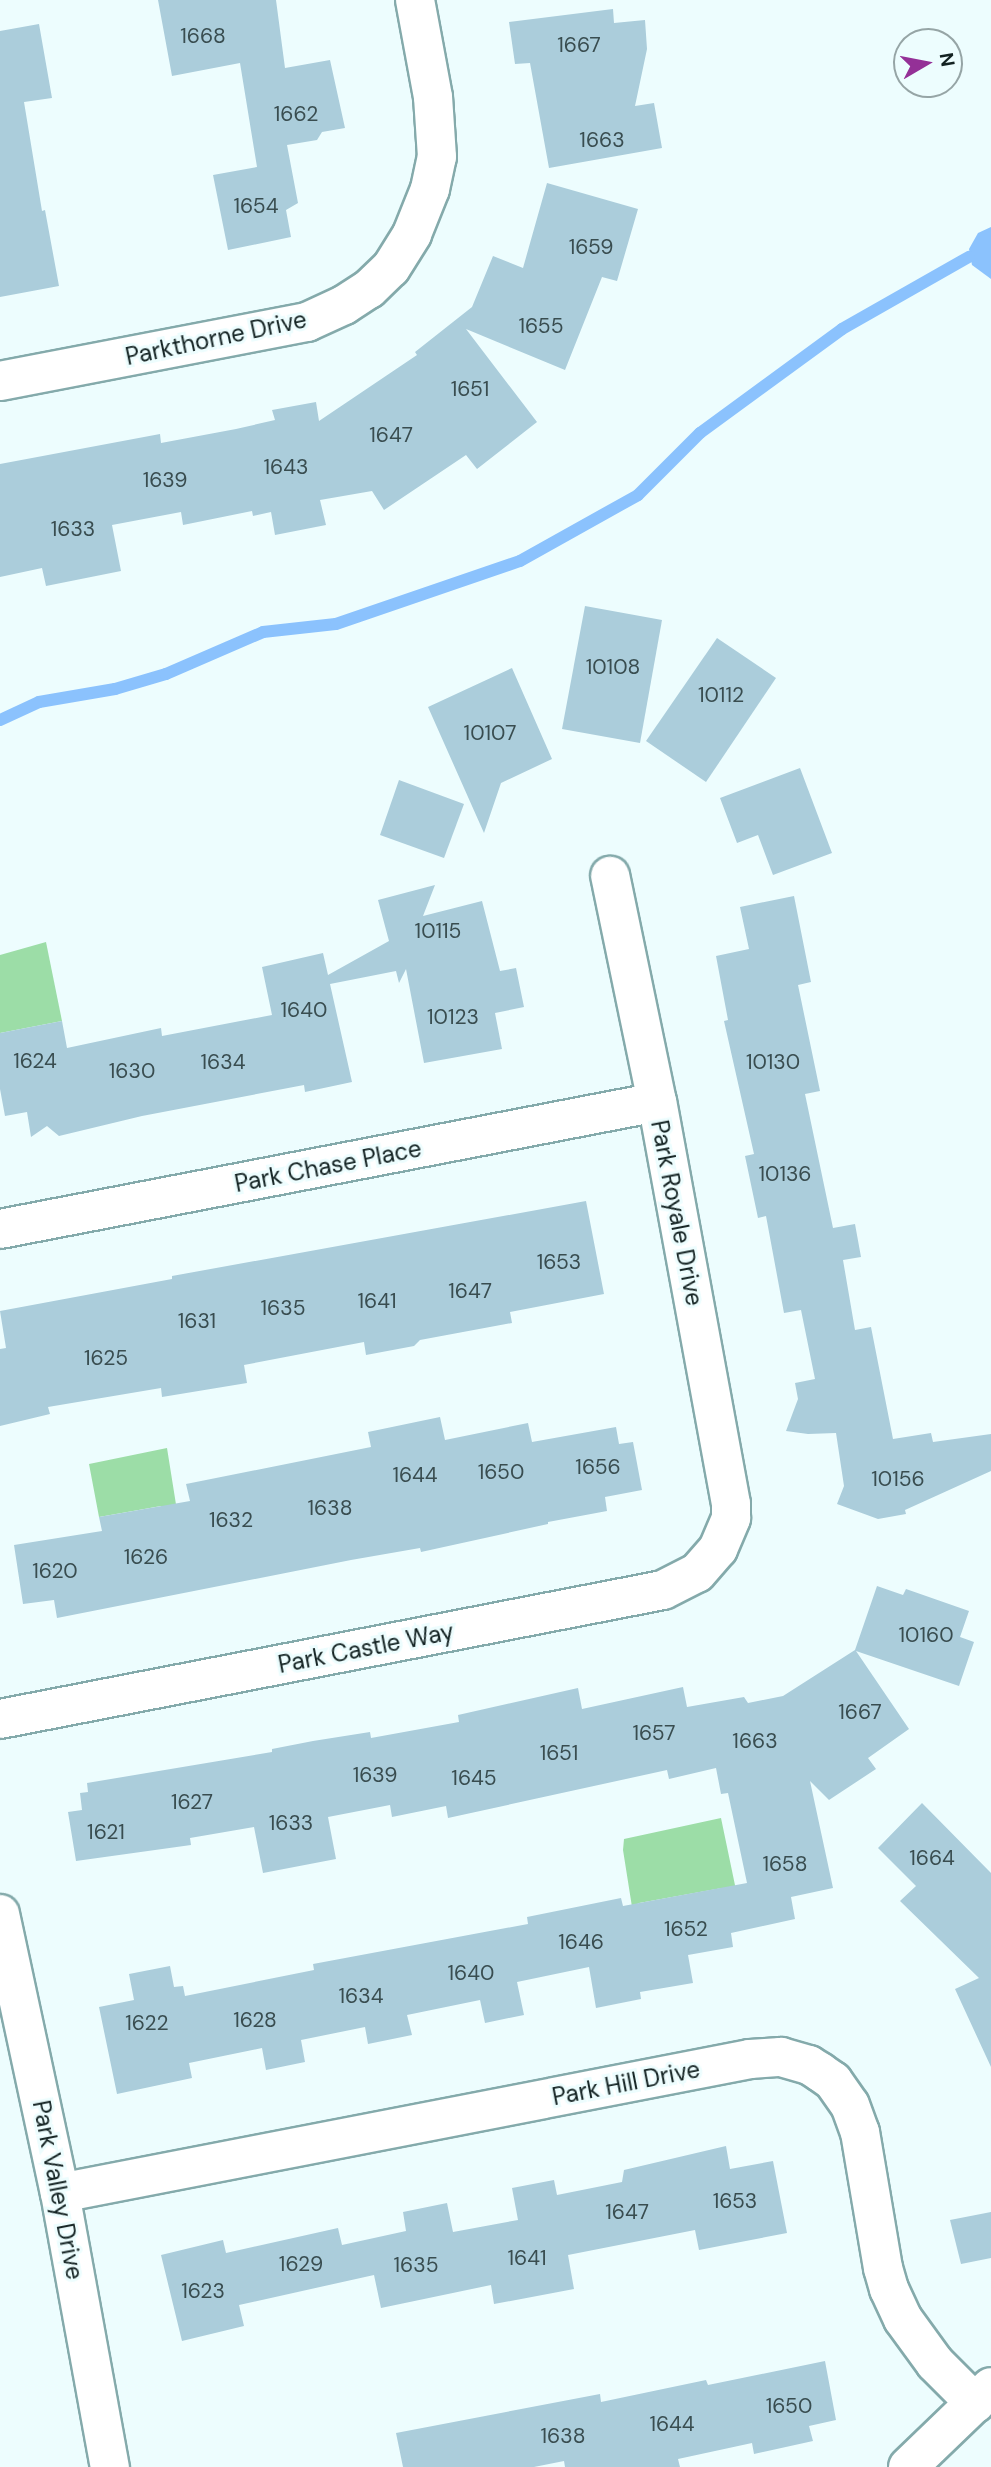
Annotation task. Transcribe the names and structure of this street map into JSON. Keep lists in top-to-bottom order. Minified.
{"streets":{"street":["Parkthorne Drive","Park Chase Place","Park Royale Drive","Park Castle Way","Park Hill Drive","Park Valley Drive"]},"crossings":[["Park Chase Place","Park Royale Drive"],["Park Royale Drive","Park Castle Way"],["Park Hill Drive","Park Valley Drive"]],"house_numbers":["1668","1667","1662","1663","1654","1659","1655","1651","1647","1643","1639","1633","10108","10112","10107","10115","1640","10123","1624","1634","10130","1630","10136","1653","1647","1641","1635","1631","1625","1656","1650","1644","10156","1638","1632","1626","1620","10160","1667","1657","1663","1651","1639","1645","1627","1633","1621","1664","1658","1652","1646","1640","1634","1628","1622","1653","1647","1641","1629","1635","1623","1650","1644","1638"],"north":"right"}
